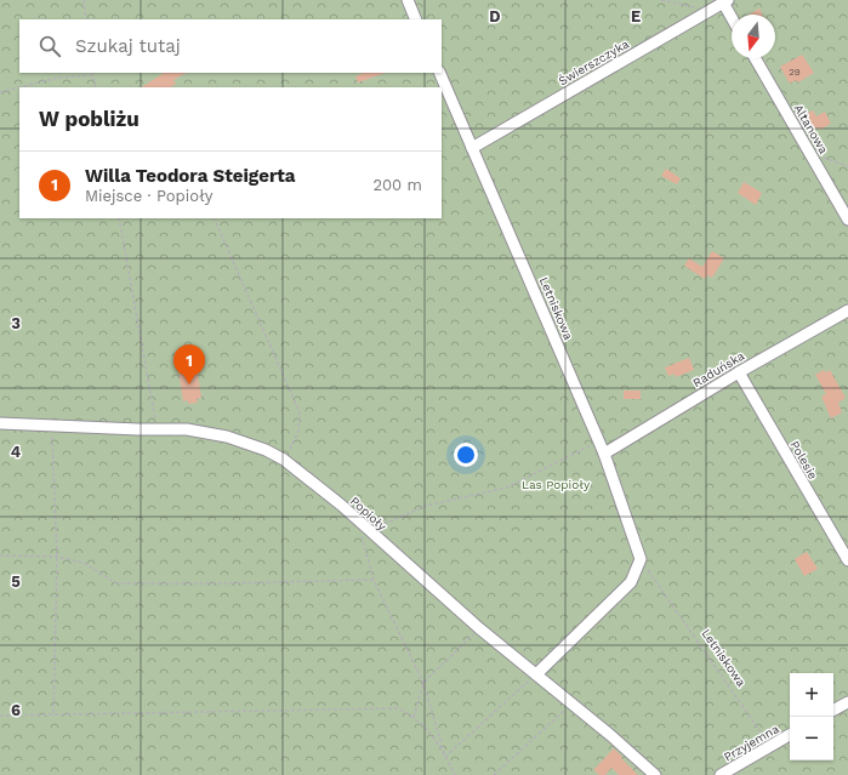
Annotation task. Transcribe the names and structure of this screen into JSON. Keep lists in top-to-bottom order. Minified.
{"streets":{"street":["Świerszczyka","Altanowa","Letniskowa","Raduńska","Polesie","Popioły","Przyjemna"]},"crossings":[["Świerszczyka","Letniskowa"],["Letniskowa","Raduńska"],["Letniskowa","Przyjemna"],["Raduńska","Polesie"]],"parks":["Las Popioły"],"house_numbers":["29"],"north":"bottom","page":{"search":"Szukaj tutaj","heading":"W pobliżu","list":[{"mark":"1","name":"Willa Teodora Steigerta","note":"Miejsce · Popioły","value":"200 m"}],"pins":"1","map_buttons":["+","−"]},"grid":{"columns":["D","E"],"rows":["3","4","5","6"]}}
